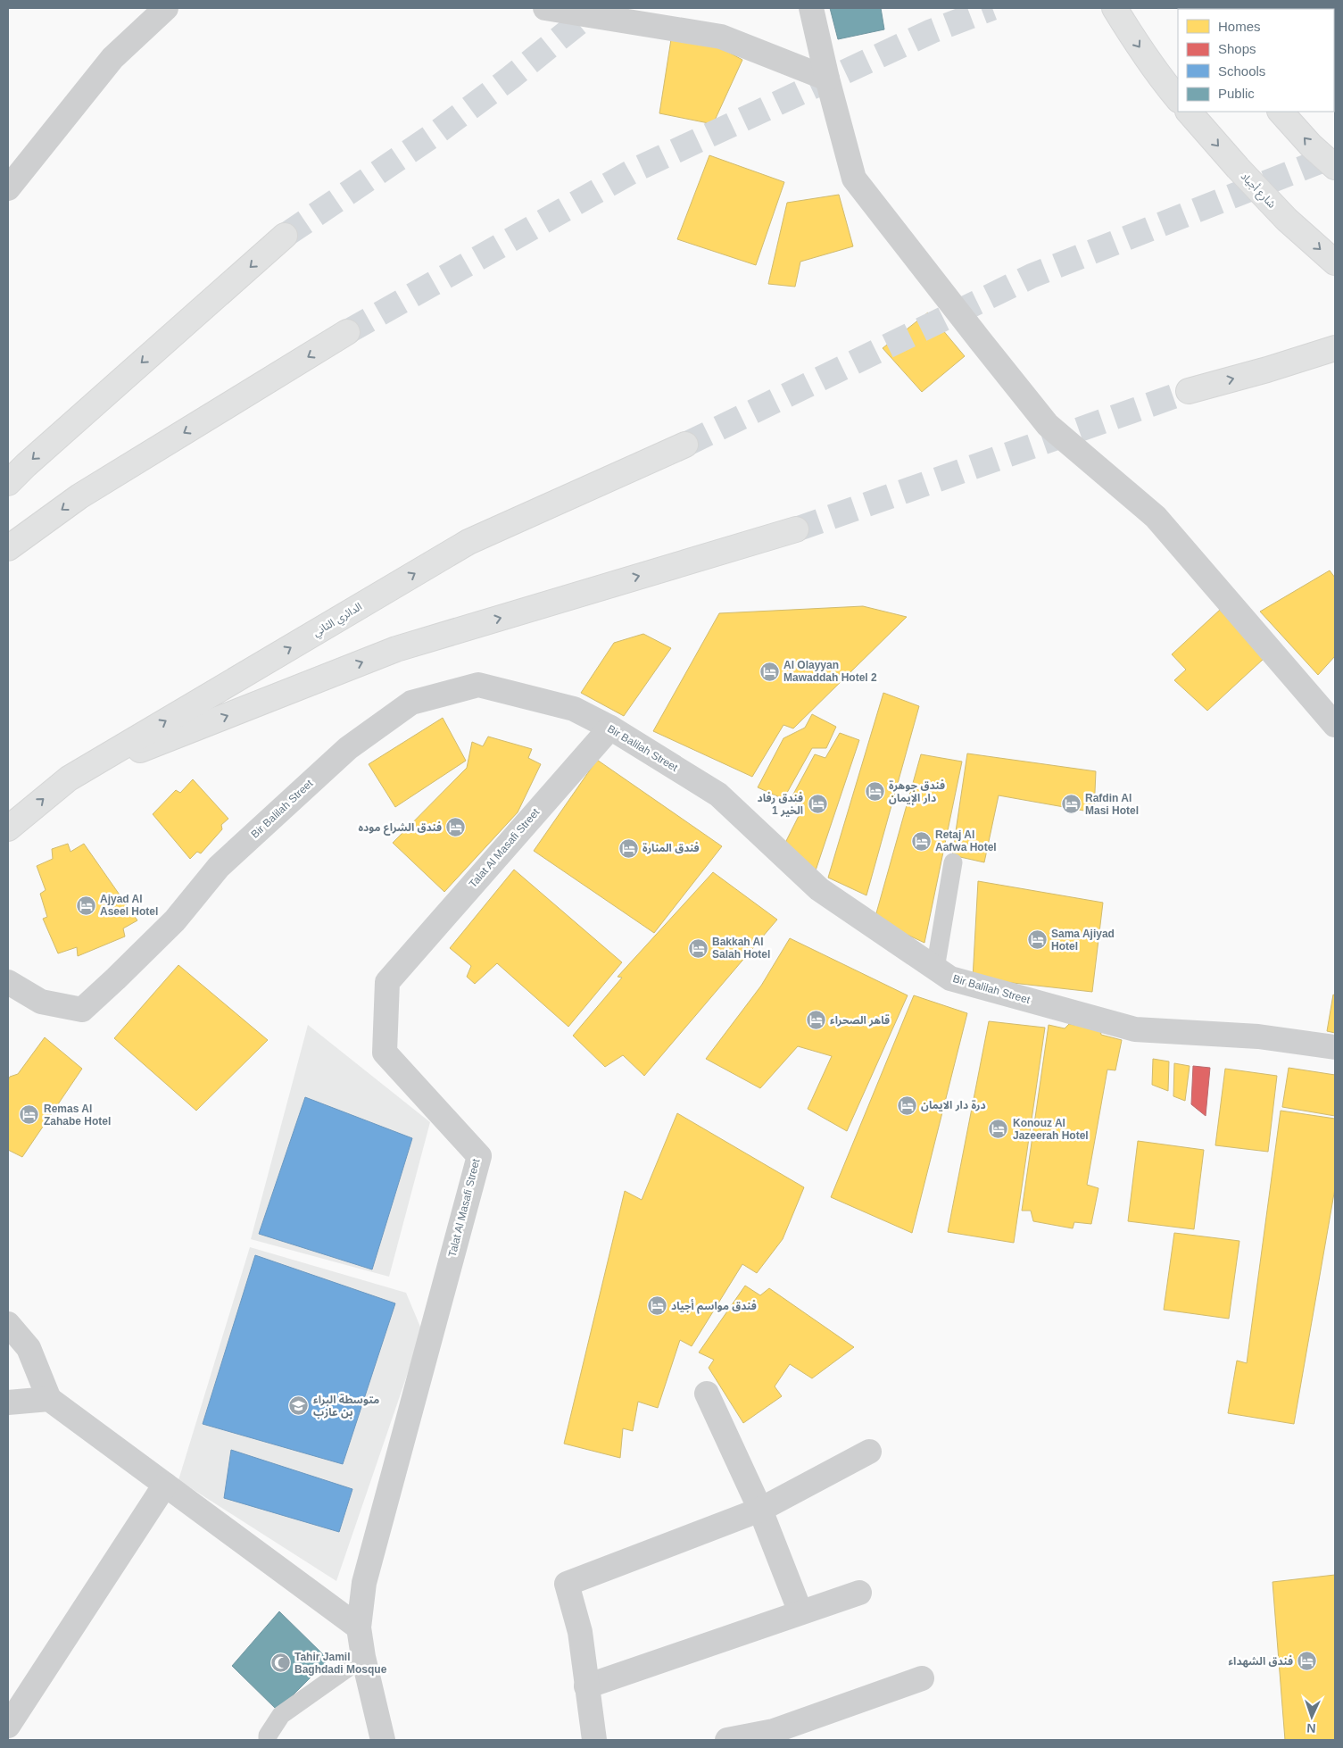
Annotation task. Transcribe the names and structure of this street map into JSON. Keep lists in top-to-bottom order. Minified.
{"streets":{"main road":["شارع أجياد","الدائري الثاني"],"street":["Bir Balilah Street","Talat Al Masafi Street"]},"crossings":[["Bir Balilah Street","Talat Al Masafi Street"]],"places":{"hotel":["Al Olayyan Mawaddah Hotel 2","فندق جوهرة دار الإيمان","فندق رفاد الخير 1","Rafdin Al Masi Hotel","فندق الشراع موده","Retaj Al Aafwa Hotel","فندق المنارة","Ajyad Al Aseel Hotel","Sama Ajiyad Hotel","Bakkah Al Salah Hotel","قاهر الصحراء","درة دار الايمان","Remas Al Zahabe Hotel","Konouz Al Jazeerah Hotel","فندق مواسم أجياد","فندق الشهداء"],"school or university":["متوسطة البراء بن عازب"],"mosque":["Tahir Jamil Baghdadi Mosque"]},"legend":["Homes","Shops","Schools","Public"],"north":"bottom"}
